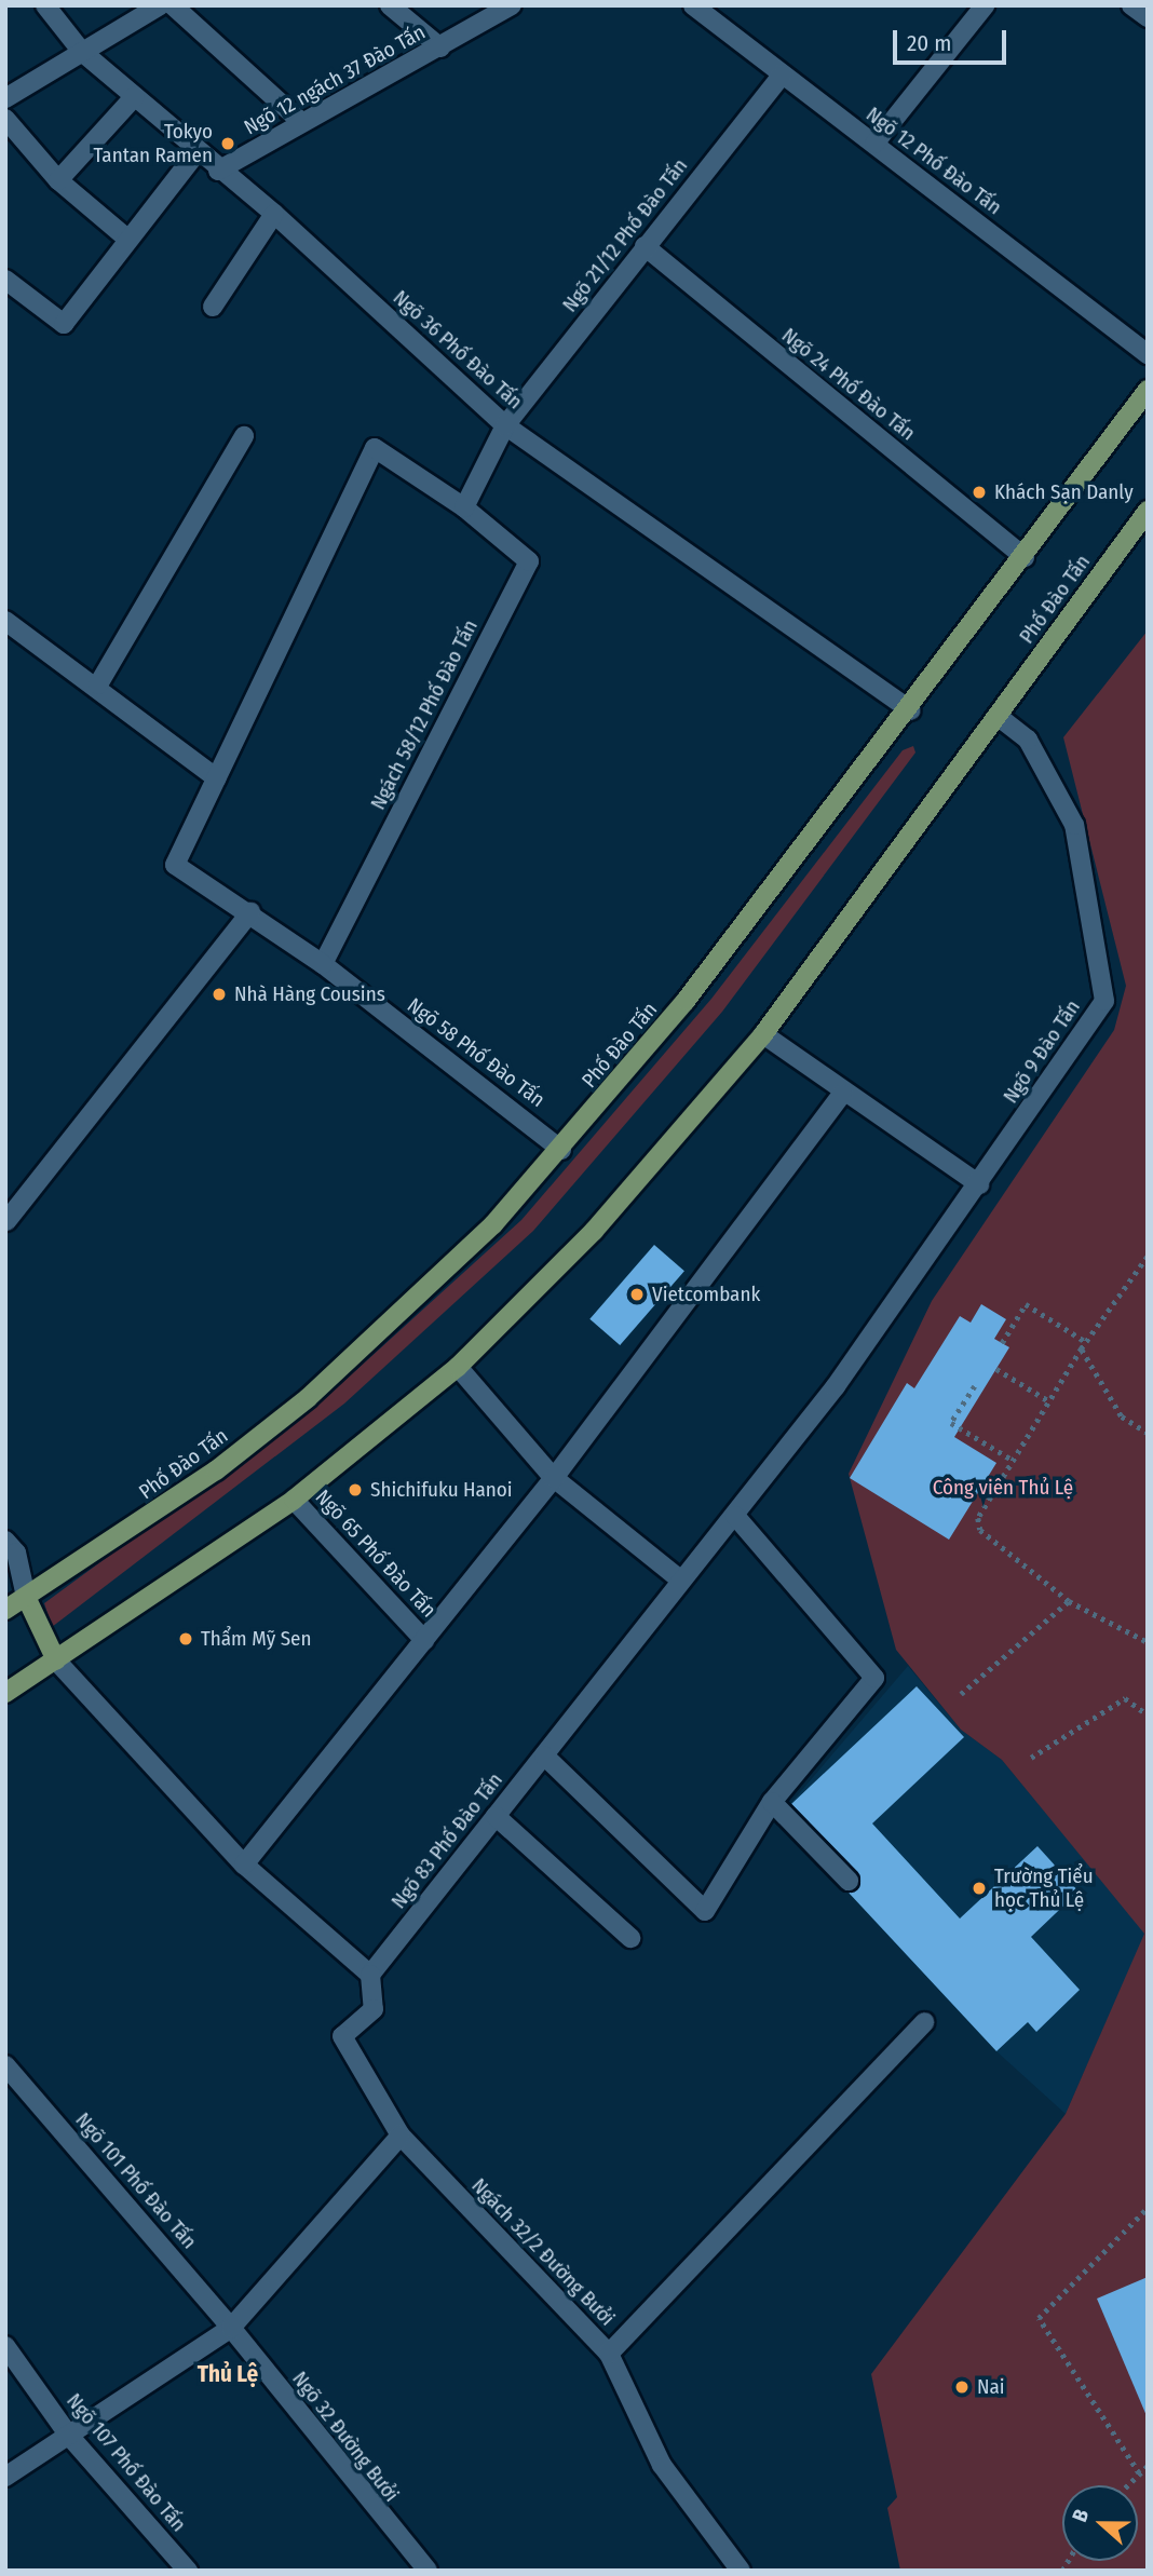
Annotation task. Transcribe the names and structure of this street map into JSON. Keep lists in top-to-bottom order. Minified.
{"streets":{"main road":["Phố Đào Tấn"],"street":["Ngõ 12 ngách 37 Đào Tấn","Ngõ 12 Phố Đào Tấn","Ngõ 21/12 Phố Đào Tấn","Ngõ 36 Phố Đào Tấn","Ngõ 24 Phố Đào Tấn","Ngách 58/12 Phố Đào Tấn","Ngõ 9 Đào Tấn","Ngõ 58 Phố Đào Tấn","Ngõ 65 Phố Đào Tấn","Ngõ 83 Phố Đào Tấn","Ngõ 101 Phố Đào Tấn","Ngách 32/2 Đường Bưởi","Ngõ 32 Đường Bưởi","Ngõ 107 Phố Đào Tấn"]},"crossings":[["Ngõ 12 ngách 37 Đào Tấn","Ngõ 36 Phố Đào Tấn"],["Ngõ 12 Phố Đào Tấn","Ngõ 21/12 Phố Đào Tấn"],["Ngõ 21/12 Phố Đào Tấn","Ngõ 36 Phố Đào Tấn"],["Ngõ 21/12 Phố Đào Tấn","Ngõ 24 Phố Đào Tấn"],["Ngõ 21/12 Phố Đào Tấn","Ngách 58/12 Phố Đào Tấn"],["Ngõ 36 Phố Đào Tấn","Phố Đào Tấn"],["Ngõ 24 Phố Đào Tấn","Phố Đào Tấn"],["Phố Đào Tấn","Ngõ 9 Đào Tấn"],["Phố Đào Tấn","Ngõ 58 Phố Đào Tấn"],["Phố Đào Tấn","Ngõ 65 Phố Đào Tấn"],["Ngách 58/12 Phố Đào Tấn","Ngõ 58 Phố Đào Tấn"],["Ngõ 9 Đào Tấn","Ngõ 83 Phố Đào Tấn"],["Ngõ 83 Phố Đào Tấn","Ngách 32/2 Đường Bưởi"],["Ngõ 101 Phố Đào Tấn","Ngõ 32 Đường Bưởi"]],"districts":["Thủ Lệ"],"parks":["Công viên Thủ Lệ"],"places":["Tokyo Tantan Ramen","Khách Sạn Danly","Nhà Hàng Cousins","Vietcombank","Shichifuku Hanoi","Thẩm Mỹ Sen","Trường Tiểu học Thủ Lệ","Nai"],"scale_bar":"20 m","north":"left"}
